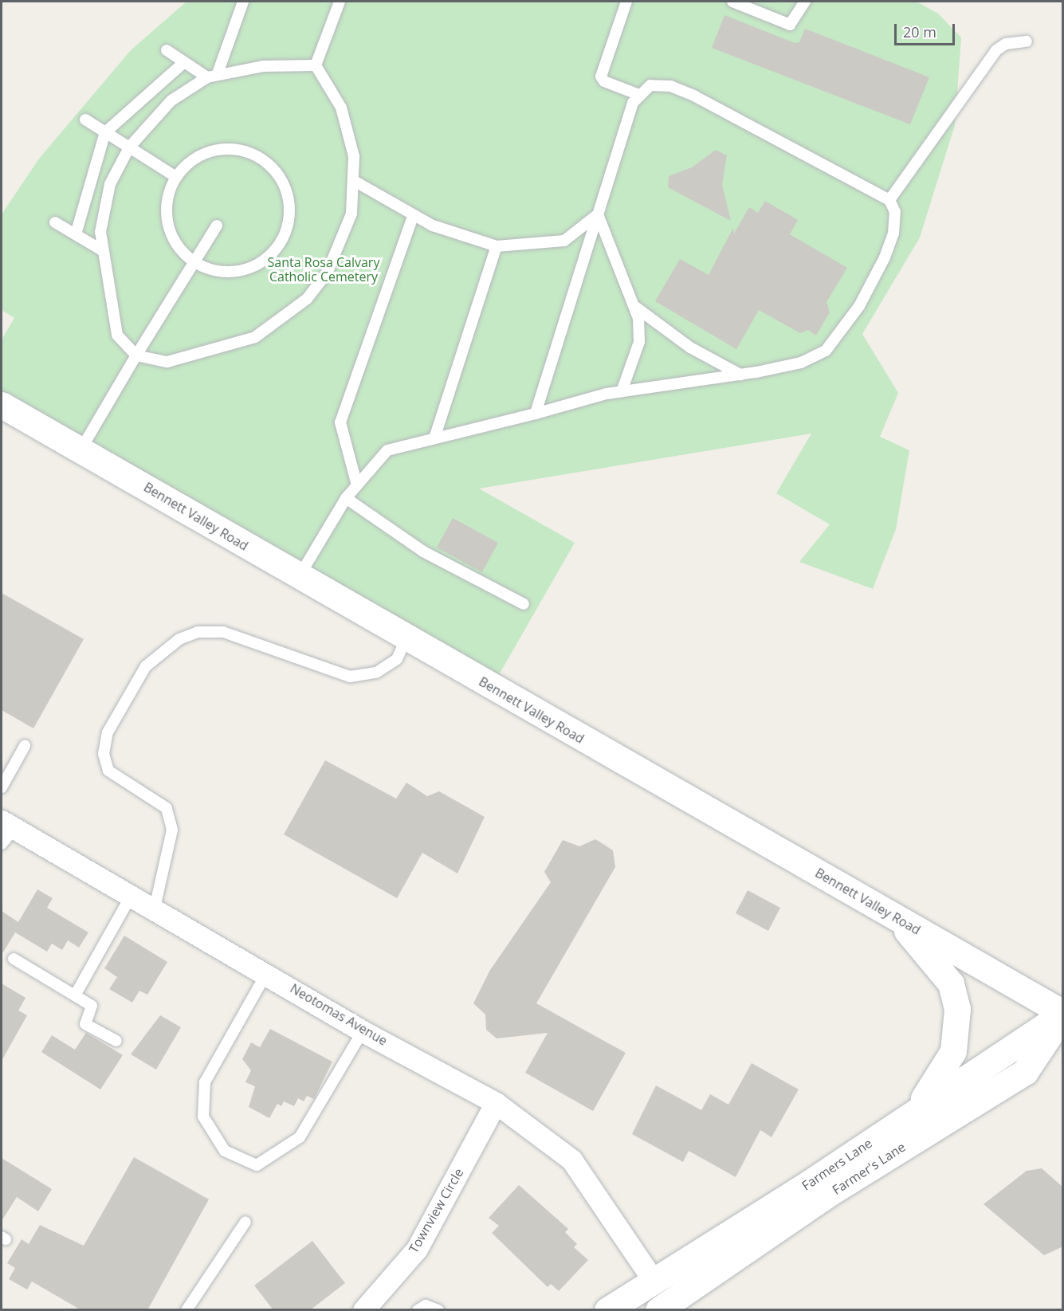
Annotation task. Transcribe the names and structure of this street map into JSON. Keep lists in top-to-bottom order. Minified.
{"streets":{"street":["Bennett Valley Road","Neotomas Avenue","Farmers Lane","Farmer's Lane","Townview Circle"]},"crossings":[["Bennett Valley Road","Farmers Lane"],["Bennett Valley Road","Farmer's Lane"],["Neotomas Avenue","Farmers Lane"],["Neotomas Avenue","Townview Circle"],["Farmers Lane","Farmer's Lane"]],"parks":["Santa Rosa Calvary Catholic Cemetery"],"scale_bar":"20 m"}
